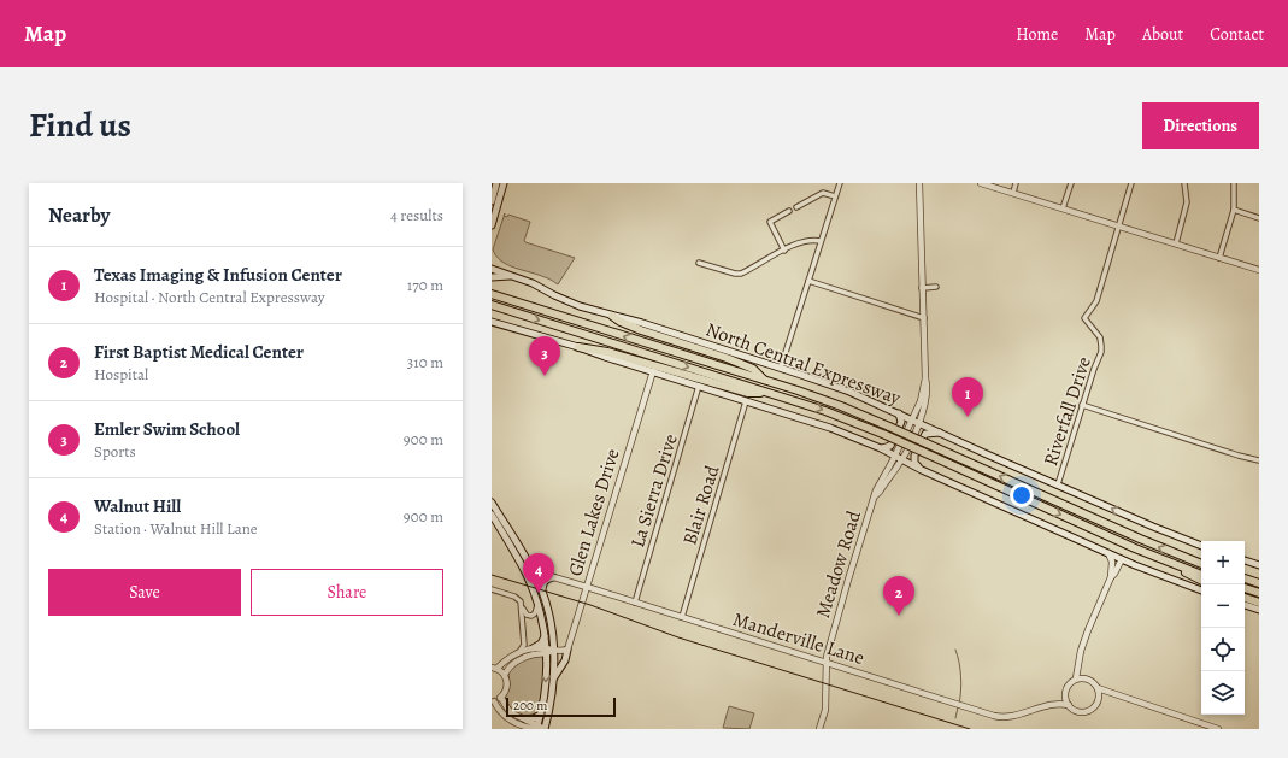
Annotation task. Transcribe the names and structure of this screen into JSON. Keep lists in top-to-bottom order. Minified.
{"streets":{"highway":["North Central Expressway"],"street":["Riverfall Drive","La Sierra Drive","Blair Road","Glen Lakes Drive","Meadow Road","Manderville Lane"]},"crossings":[["North Central Expressway","Riverfall Drive"],["North Central Expressway","Meadow Road"],["La Sierra Drive","Manderville Lane"],["Blair Road","Manderville Lane"],["Glen Lakes Drive","Manderville Lane"],["Meadow Road","Manderville Lane"]],"scale_bar":"200 m","page":{"header":"Map","nav":["Home","Map","About","Contact"],"title":"Find us","buttons":["Directions",["Save","Share"]],"heading":["Nearby","4 results"],"list":[{"mark":"1","name":"Texas Imaging & Infusion Center","note":"Hospital · North Central Expressway","value":"170 m"},{"mark":"2","name":"First Baptist Medical Center","note":"Hospital","value":"310 m"},{"mark":"3","name":"Emler Swim School","note":"Sports","value":"900 m"},{"mark":"4","name":"Walnut Hill","note":"Station · Walnut Hill Lane","value":"900 m"}],"pins":["3","1","4","2"],"map_buttons":["+","−"],"scale":"200 m"}}
